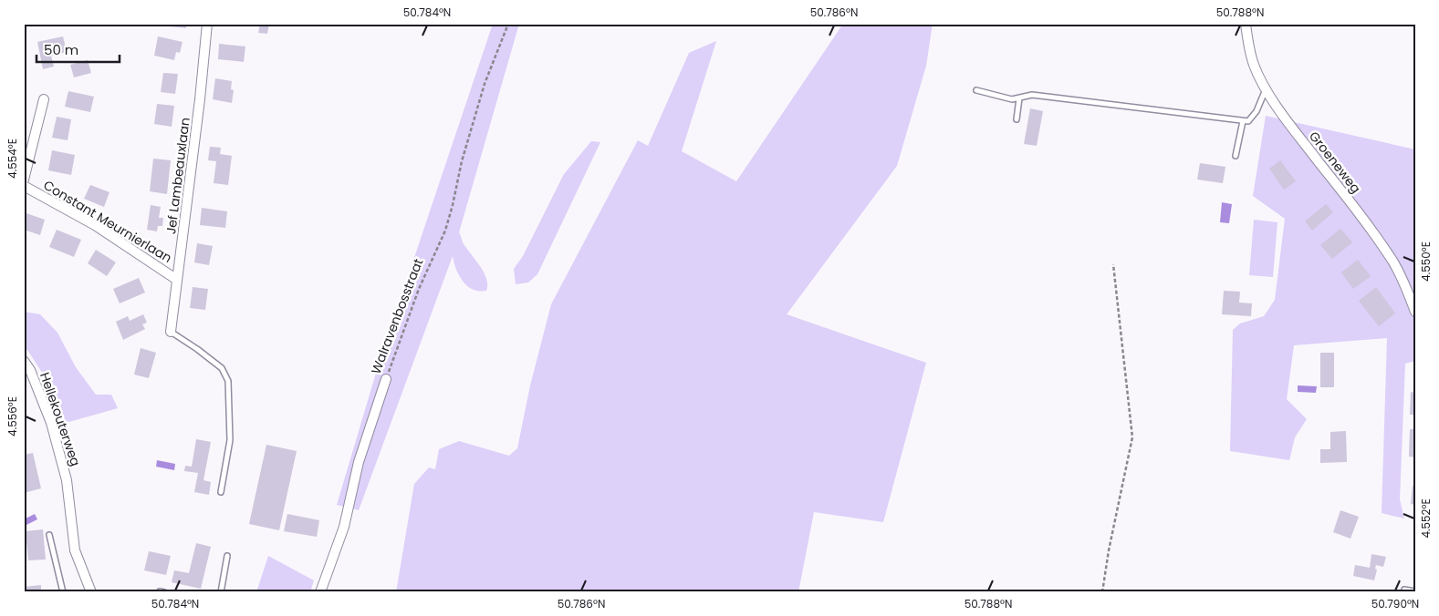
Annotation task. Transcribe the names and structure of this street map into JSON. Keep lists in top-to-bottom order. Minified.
{"streets":{"street":["Groeneweg","Jef Lambeauxlaan","Constant Meurnierlaan","Walravenbosstraat","Hellekouterweg"]},"crossings":[["Jef Lambeauxlaan","Constant Meurnierlaan"]],"scale_bar":"50 m","coordinates":["50.784°N","50.786°N","50.788°N","4.554°E","4.550°E","4.556°E","4.552°E","50.790°N"]}
